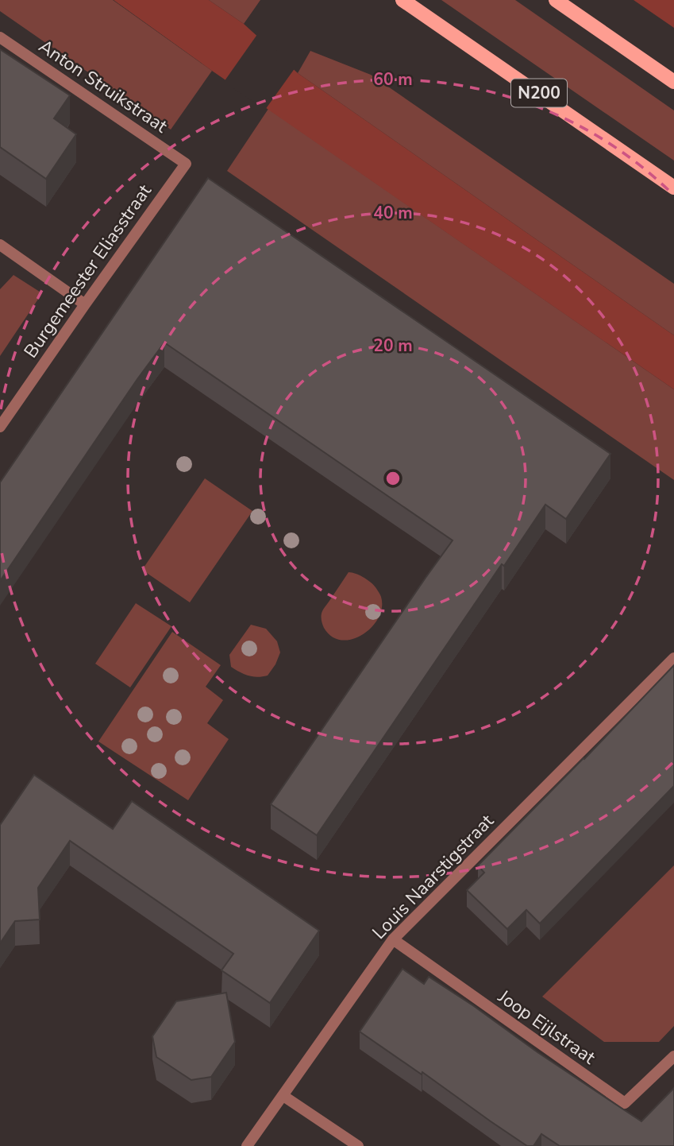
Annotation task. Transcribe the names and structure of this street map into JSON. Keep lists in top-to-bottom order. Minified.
{"streets":{"main road":["N200"],"street":["Anton Struikstraat","Burgemeester Eliasstraat","Louis Naarstigstraat","Joop Eijlstraat"]},"crossings":[["Anton Struikstraat","Burgemeester Eliasstraat"],["Louis Naarstigstraat","Joop Eijlstraat"]],"rings":["60 m","40 m","20 m"]}
